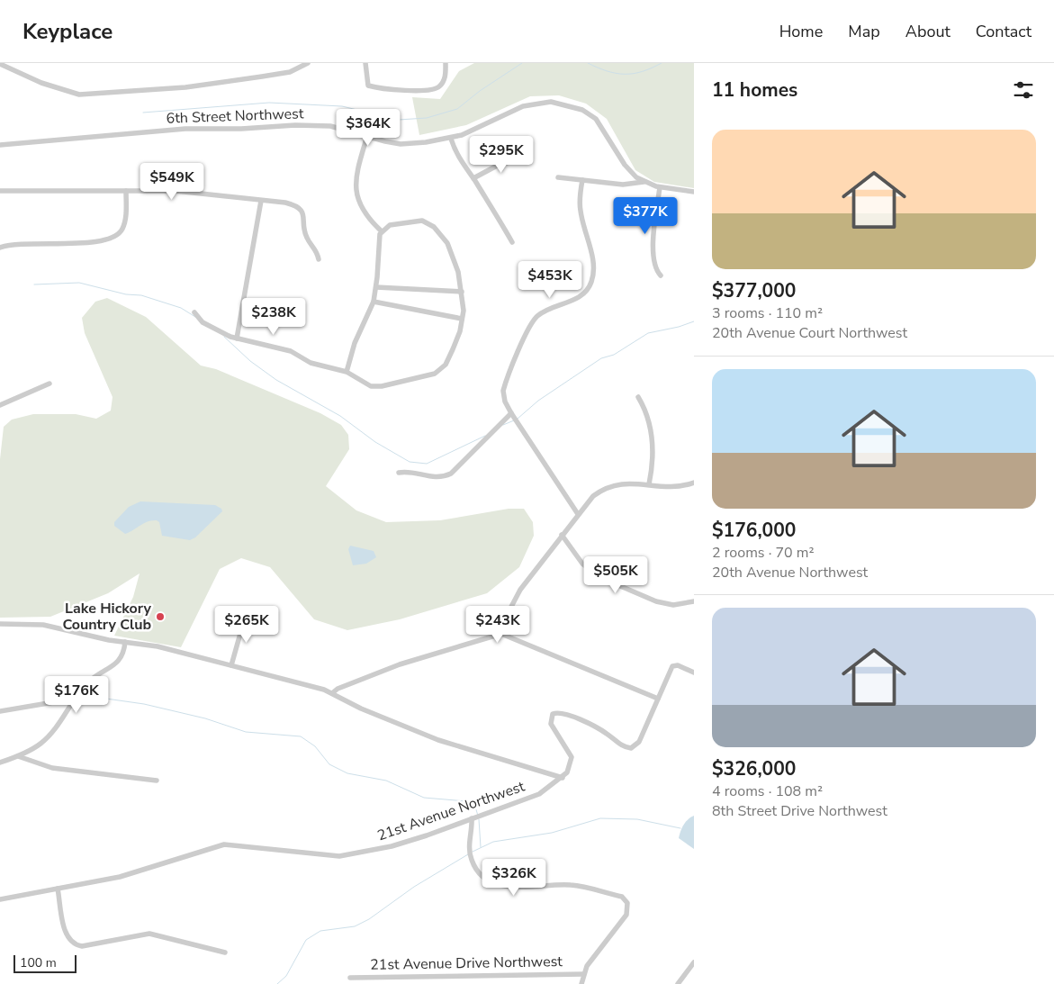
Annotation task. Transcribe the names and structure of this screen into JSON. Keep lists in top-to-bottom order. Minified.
{"streets":{"street":["6th Street Northwest","21st Avenue Northwest","21st Avenue Drive Northwest"]},"places":["Lake Hickory Country Club"],"scale_bar":"100 m","page":{"header":"Keyplace","nav":["Home","Map","About","Contact"],"heading":"11 homes","price":["$364K","$295K","$549K","$377K","$453K","$238K","$505K","$265K","$243K","$176K","$326K"],"list":[{"name":"$377,000","note":"3 rooms · 110 m² · 20th Avenue Court Northwest"},{"name":"$176,000","note":"2 rooms · 70 m² · 20th Avenue Northwest"},{"name":"$326,000","note":"4 rooms · 108 m² · 8th Street Drive Northwest"}],"scale":"100 m"}}
